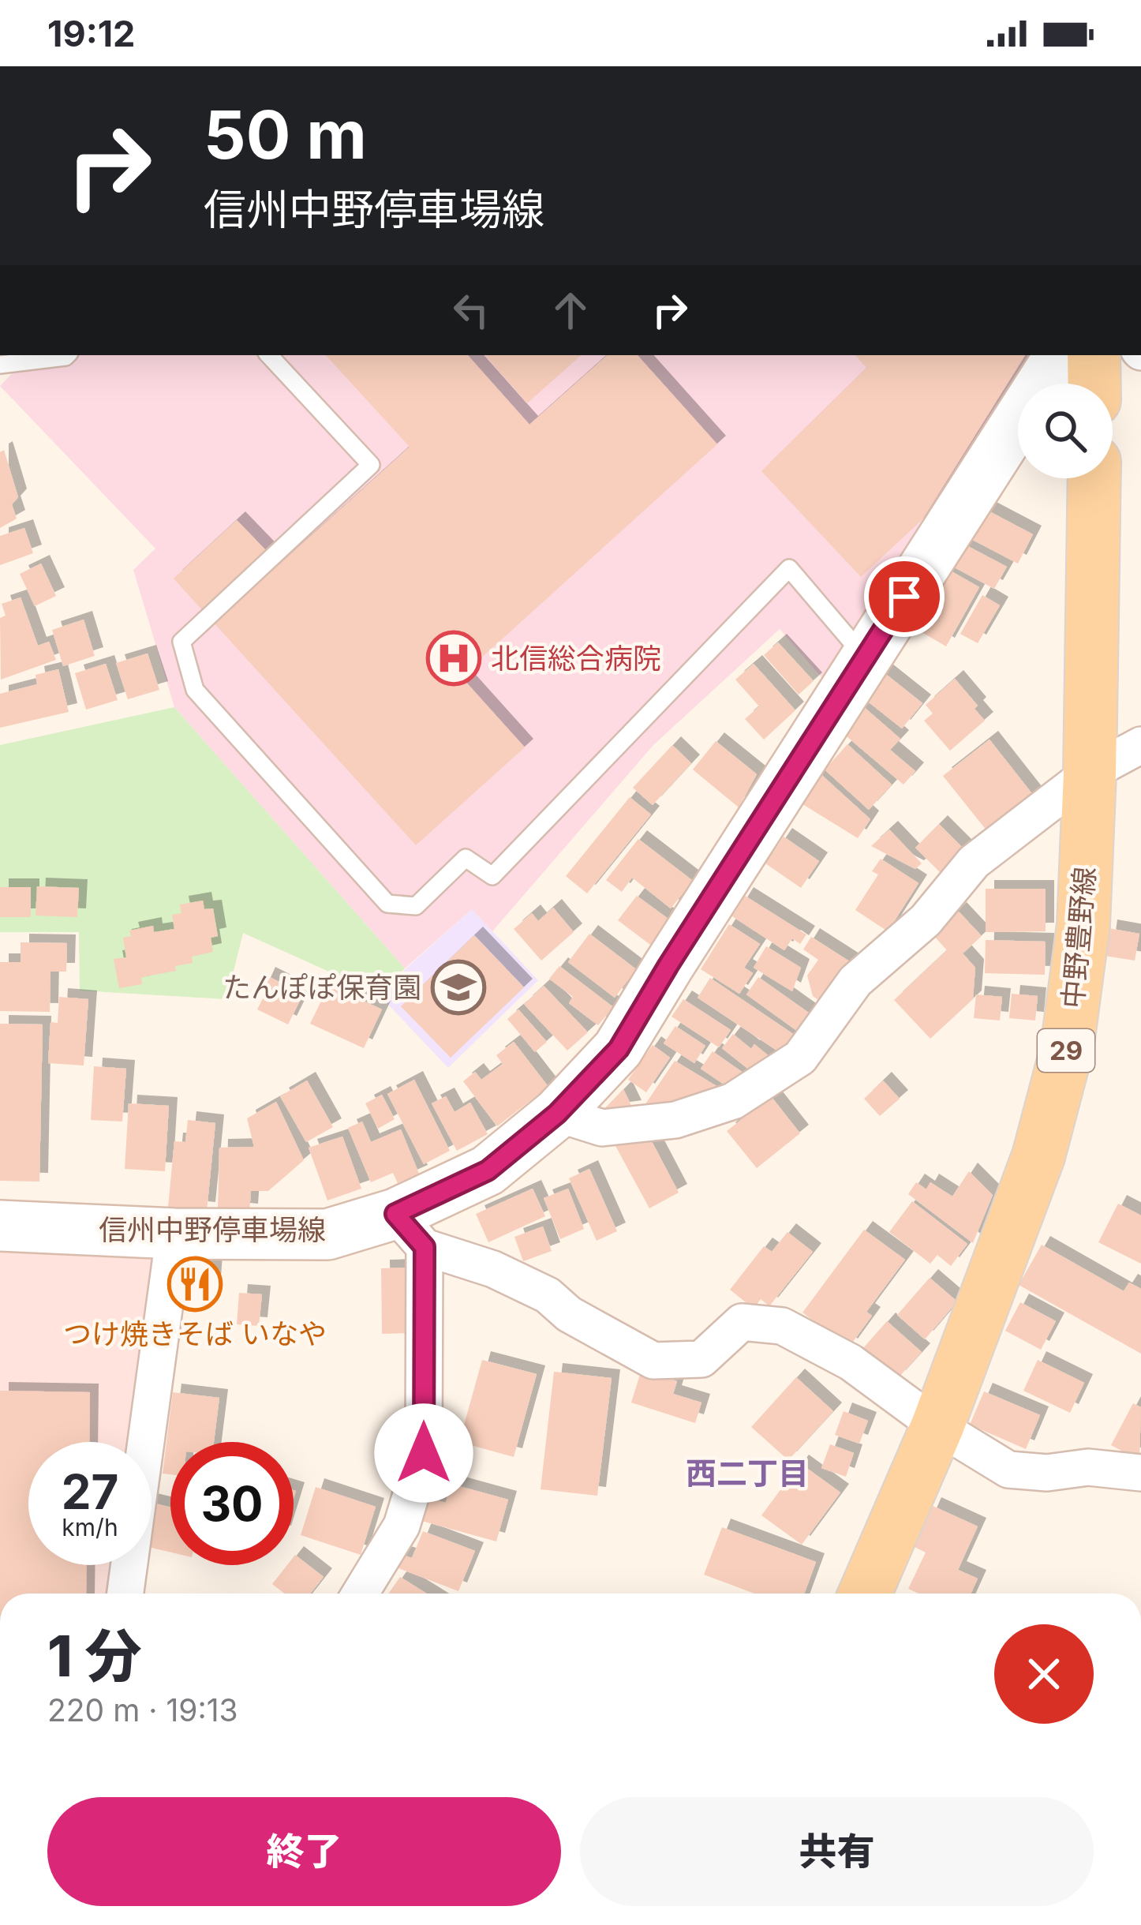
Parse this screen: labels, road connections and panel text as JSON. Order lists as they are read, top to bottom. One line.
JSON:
{"streets":{"main road":["中野豊野線","29","信州中野停車場線"]},"districts":["西二丁目"],"places":{"hospital":["北信総合病院"],"school or university":["たんぽぽ保育園"],"restaurant":["つけ焼きそば いなや"]},"page":{"status":"19:12","turn":["50 m","信州中野停車場線"],"speed":"27 km/h","limit":"30","heading":["1 分","220 m · 19:13"],"buttons":["終了","共有"]}}
